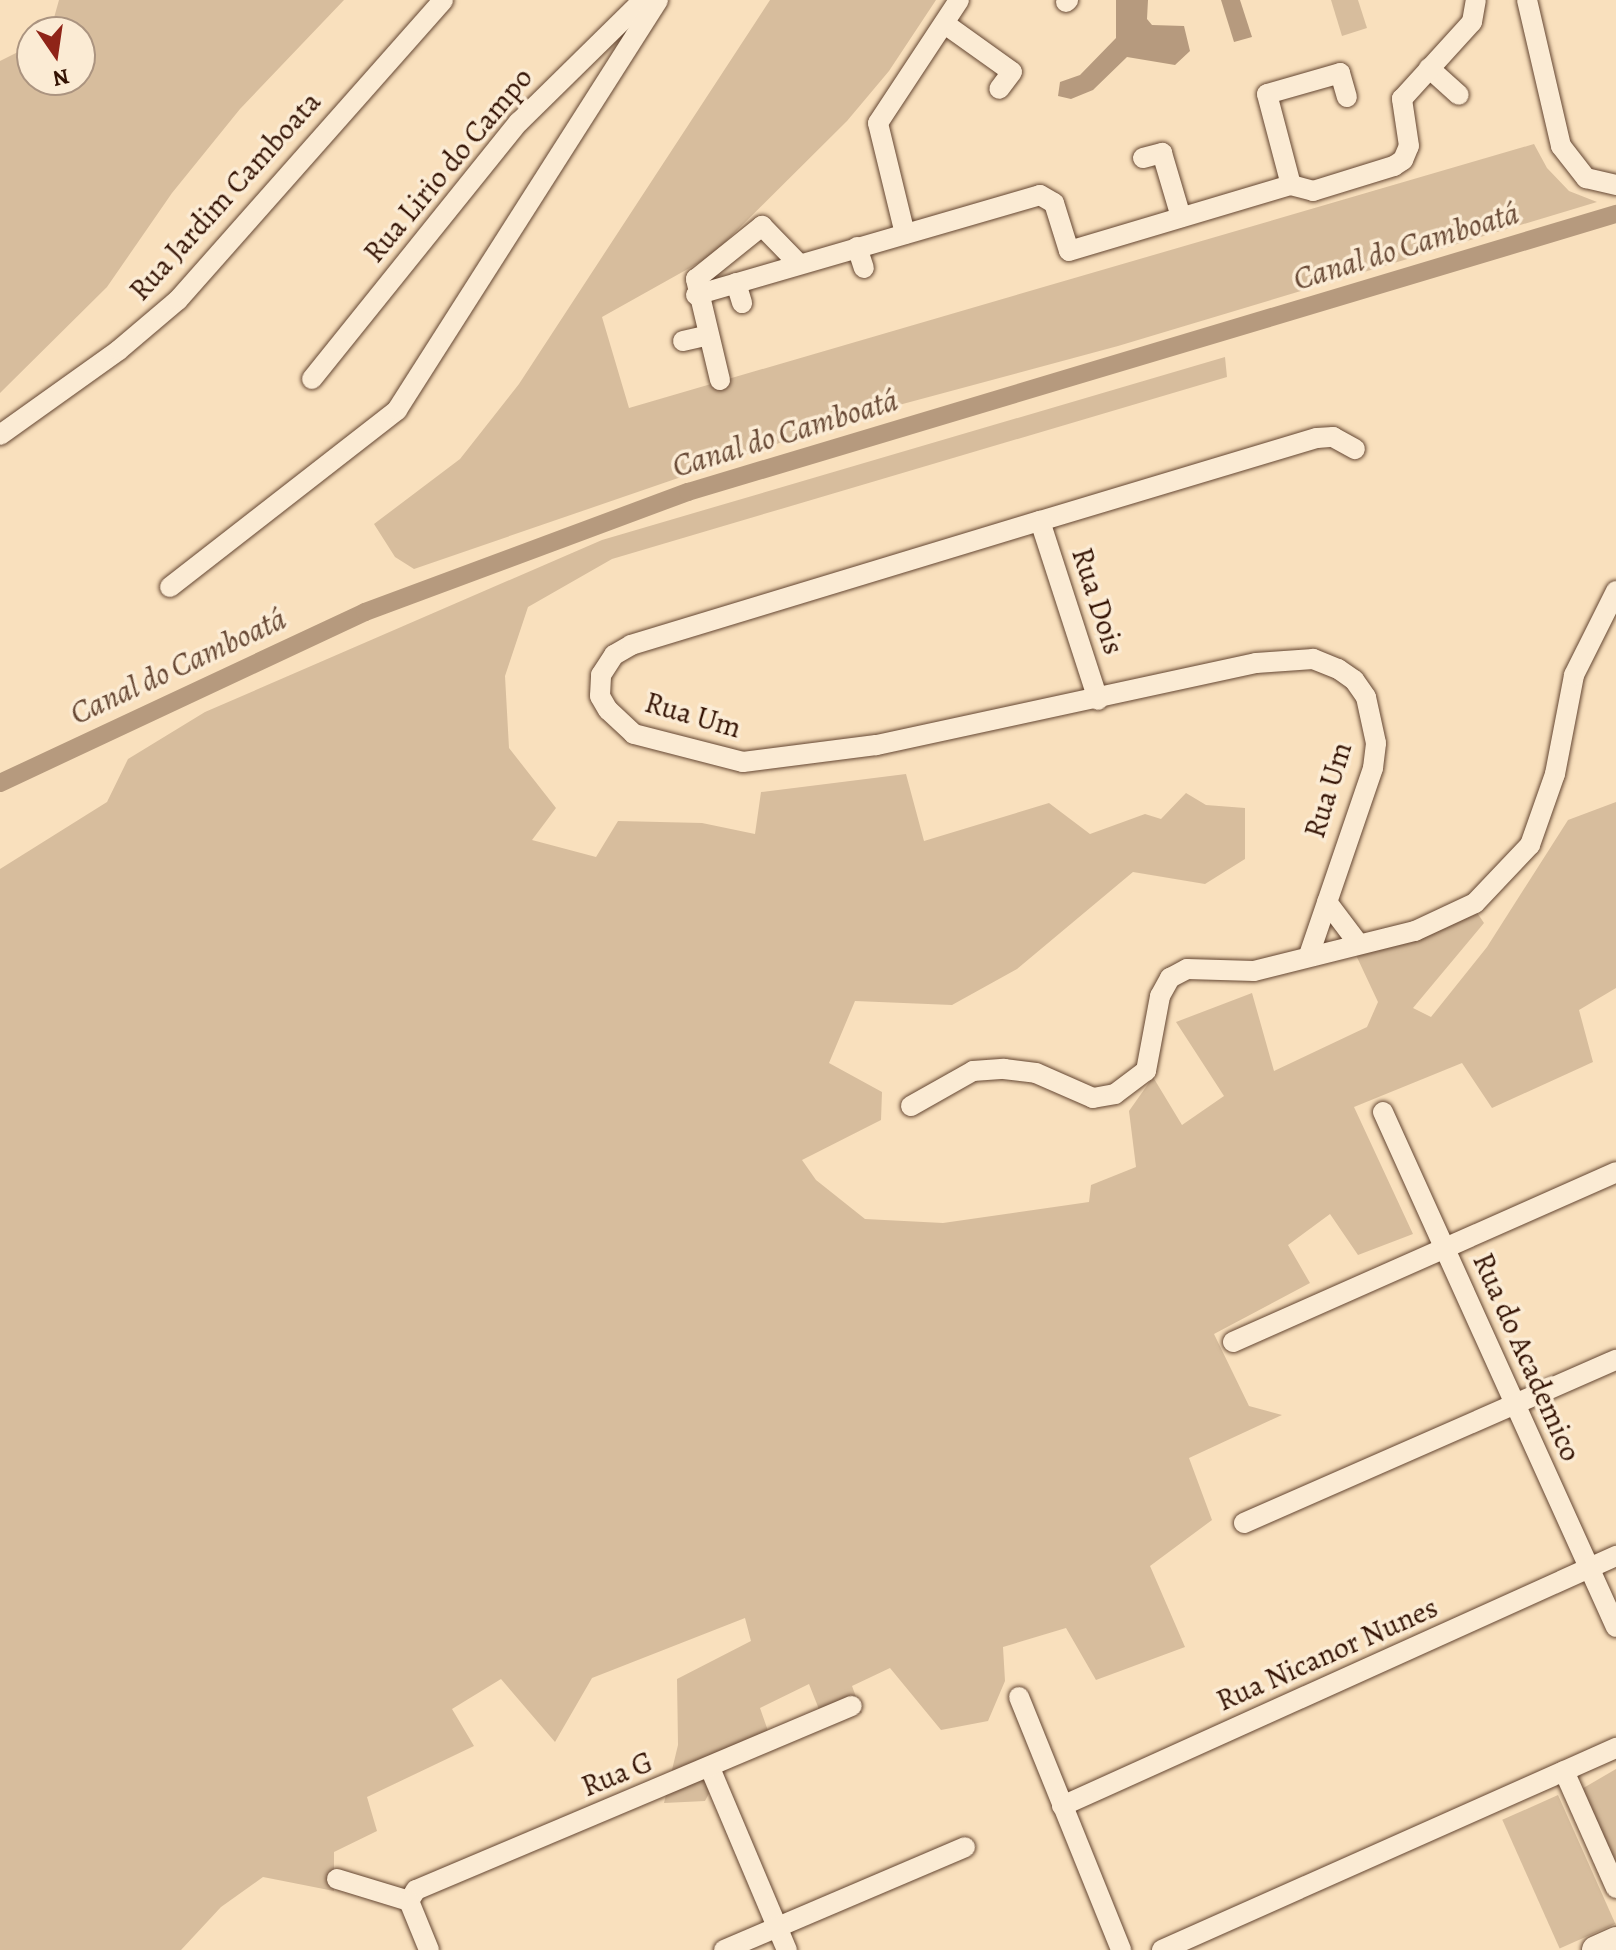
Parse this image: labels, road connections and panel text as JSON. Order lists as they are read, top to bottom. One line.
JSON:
{"streets":{"street":["Rua Lirio do Campo","Rua Jardim Camboata","Rua Dois","Rua Um","Rua do Academico","Rua Nicanor Nunes","Rua G"]},"crossings":[["Rua Dois","Rua Um"],["Rua do Academico","Rua Nicanor Nunes"]],"water":["Canal do Camboatá"],"north":"bottom"}
